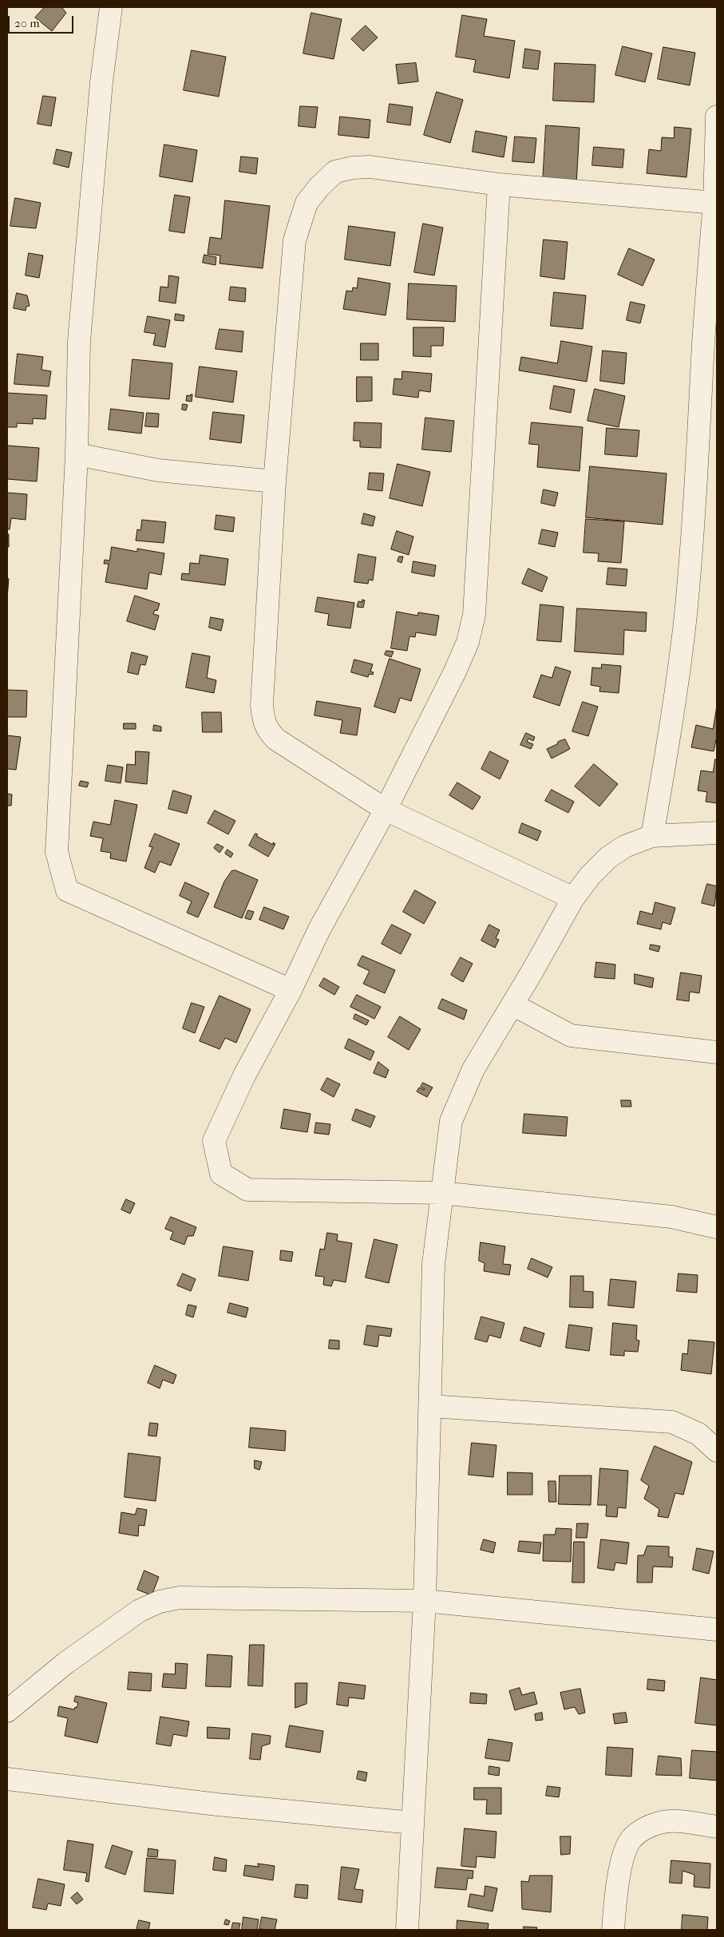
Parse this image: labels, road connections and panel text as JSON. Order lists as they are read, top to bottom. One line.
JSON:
{"scale_bar":"20 m"}
